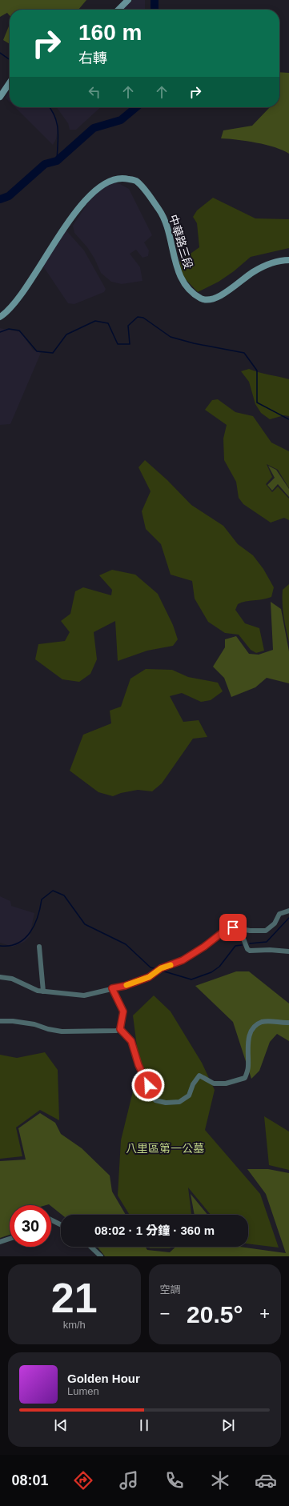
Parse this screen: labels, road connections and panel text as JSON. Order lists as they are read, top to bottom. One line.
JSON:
{"streets":{"main road":["中華路三段"]},"parks":["八里區第一公墓"],"page":{"turn":["160 m","右轉"],"limit":"30","trip":"08:02 · 1 分鐘 · 360 m","tile":[["21","km/h"],"空調"],"heat":["−","20.5°","+"],"song":["Golden Hour","Lumen"],"tabs":"08:01"}}
